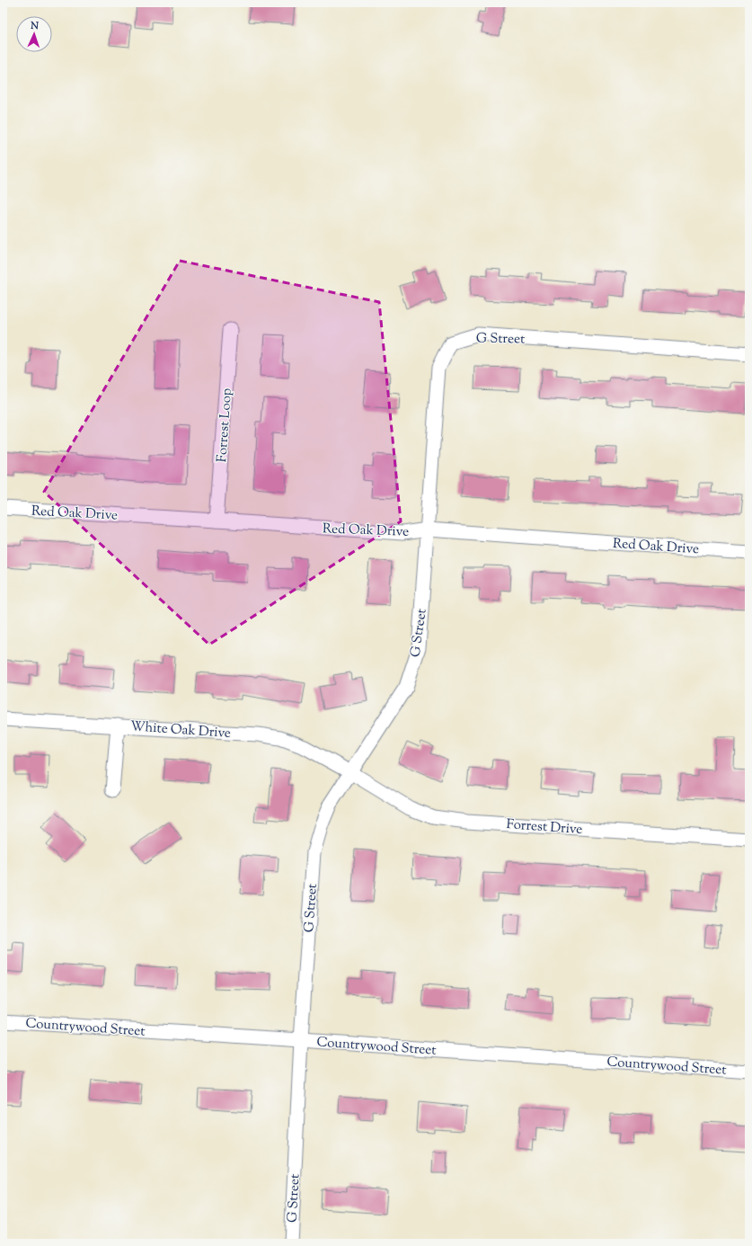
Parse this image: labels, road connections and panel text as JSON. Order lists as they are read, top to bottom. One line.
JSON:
{"streets":{"street":["G Street","Forrest Loop","Red Oak Drive","White Oak Drive","Forrest Drive","Countrywood Street"]},"crossings":[["G Street","Red Oak Drive"],["G Street","White Oak Drive"],["G Street","Forrest Drive"],["G Street","Countrywood Street"],["Forrest Loop","Red Oak Drive"],["White Oak Drive","Forrest Drive"]],"north":"top"}
